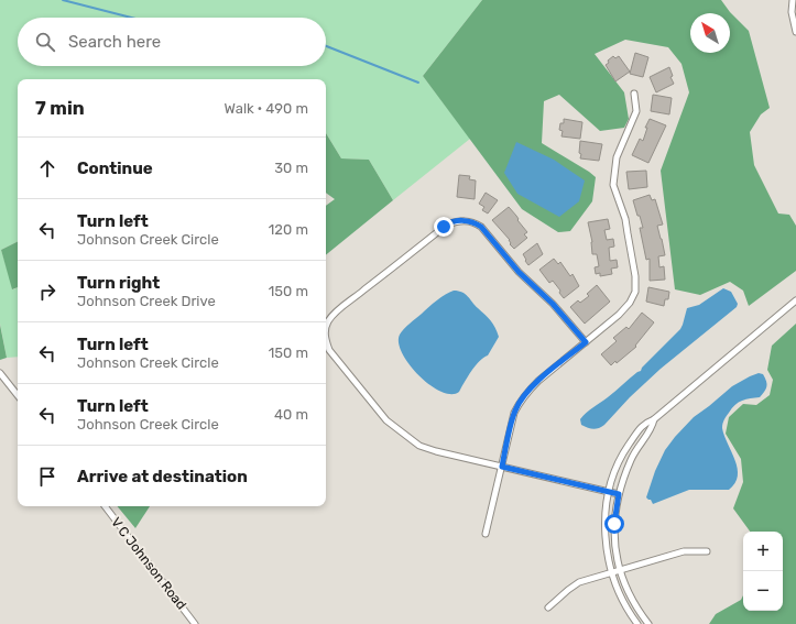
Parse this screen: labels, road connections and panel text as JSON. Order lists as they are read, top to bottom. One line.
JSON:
{"streets":{"street":["V C Johnson Road"]},"north":"top left","page":{"search":"Search here","heading":["7 min","Walk · 490 m"],"list":[["Continue","30 m"],["Turn left","Johnson Creek Circle","120 m"],["Turn right","Johnson Creek Drive","150 m"],["Turn left","Johnson Creek Circle","150 m"],["Turn left","Johnson Creek Circle","40 m"],"Arrive at destination"],"map_buttons":["+","−"]}}
